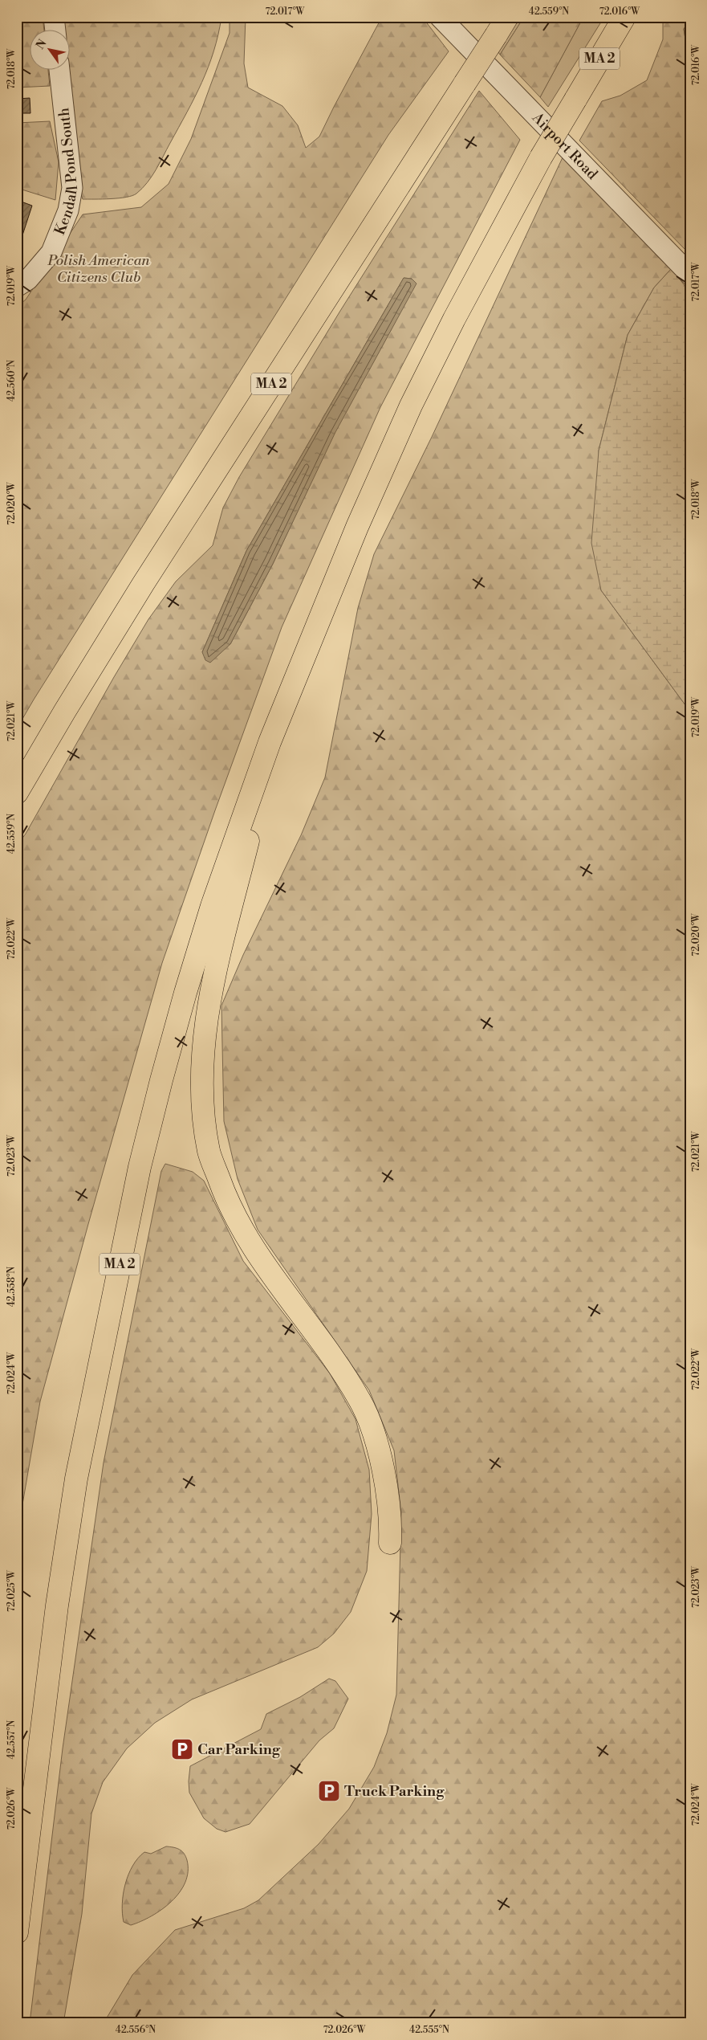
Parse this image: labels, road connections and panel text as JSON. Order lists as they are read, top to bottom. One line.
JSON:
{"streets":{"highway":["MA 2"],"street":["Airport Road","Kendall Pond South"]},"parks":["Polish American Citizens Club"],"places":{"parking":["Car Parking","Truck Parking"]},"north":"top left","coordinates":["72.017°W","42.559°N","72.016°W","72.018°W","72.019°W","42.560°N","72.020°W","72.021°W","72.022°W","72.023°W","42.558°N","72.024°W","72.025°W","42.557°N","72.026°W","42.556°N","42.555°N"]}
